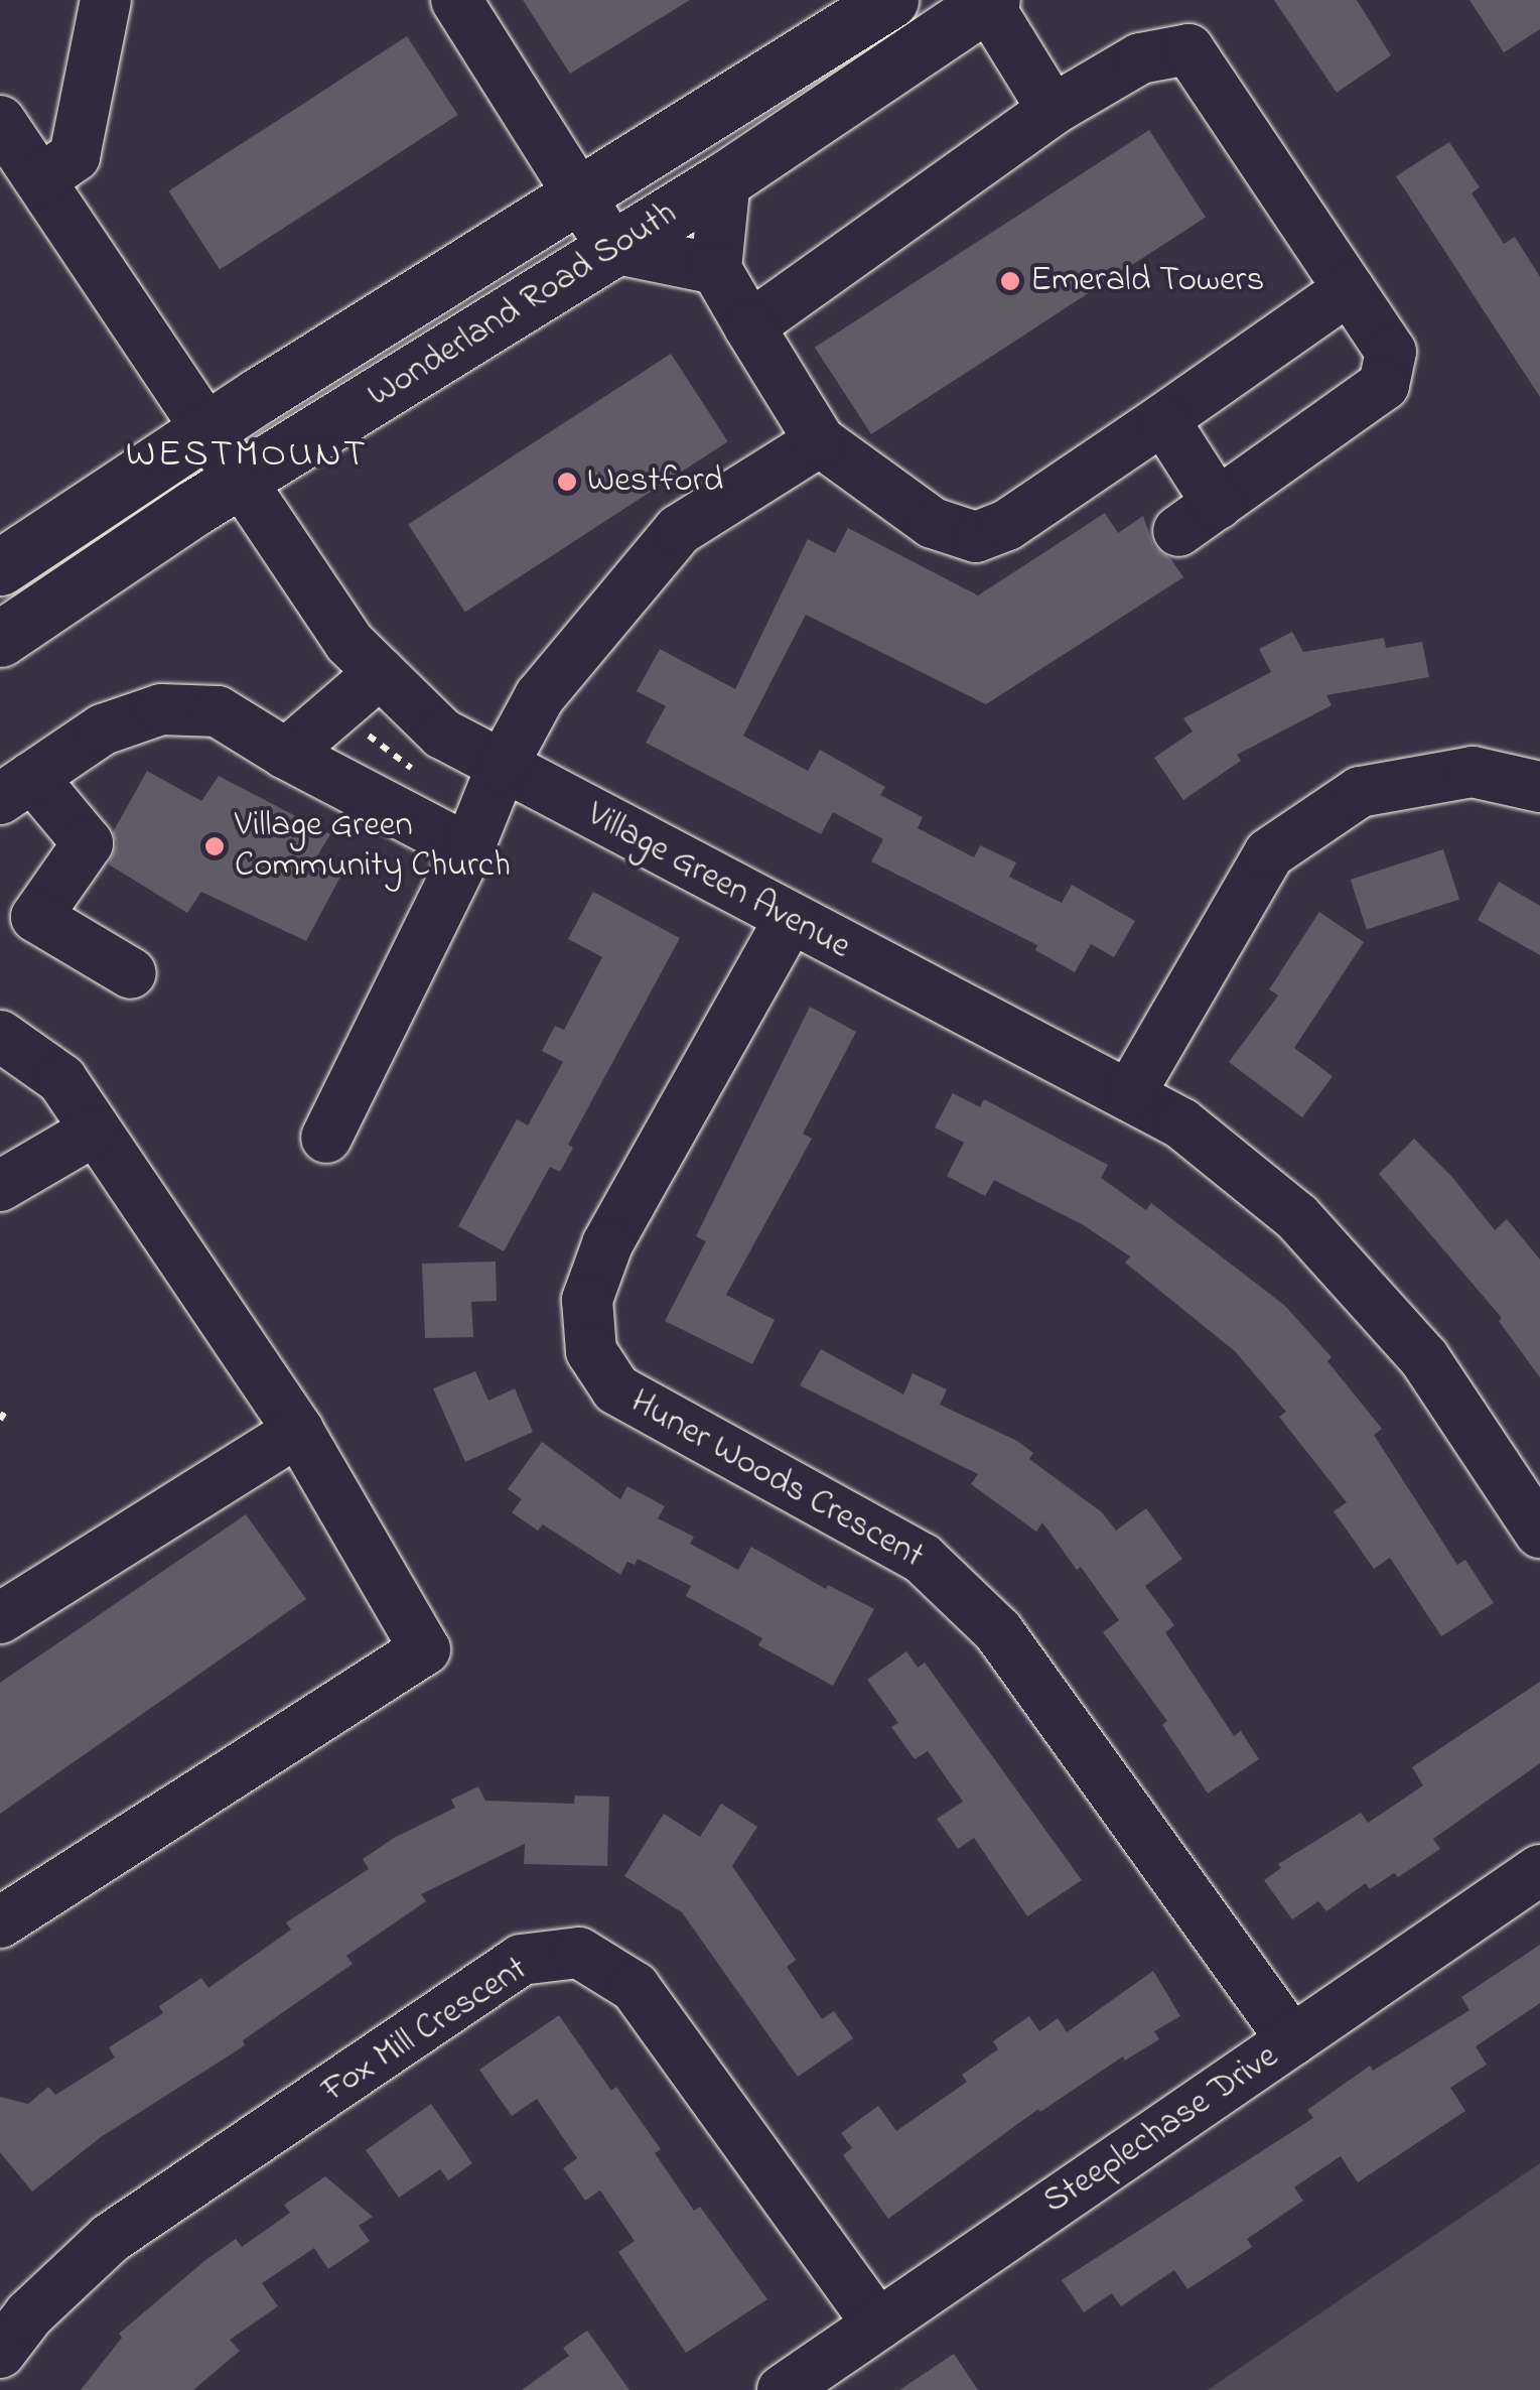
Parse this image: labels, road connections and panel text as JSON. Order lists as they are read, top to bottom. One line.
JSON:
{"streets":{"main road":["Wonderland Road South"],"street":["Village Green Avenue","Huner Woods Crescent","Fox Mill Crescent","Steeplechase Drive"]},"crossings":[["Wonderland Road South","Village Green Avenue"],["Village Green Avenue","Huner Woods Crescent"],["Huner Woods Crescent","Steeplechase Drive"],["Fox Mill Crescent","Steeplechase Drive"]],"districts":["WESTMOUNT"],"places":["Emerald Towers","Westford","Village Green Community Church"]}
